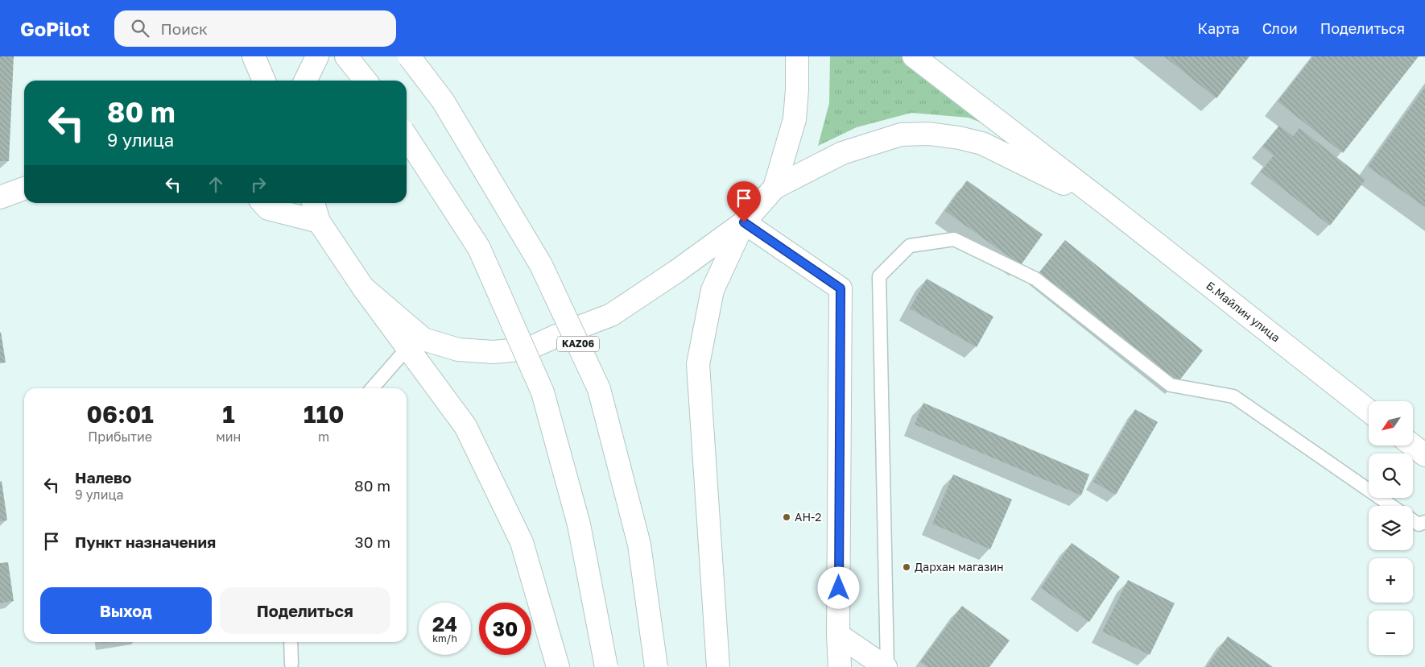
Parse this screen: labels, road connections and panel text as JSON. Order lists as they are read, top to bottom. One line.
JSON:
{"streets":{"main road":["Б.Майлин улица","KАZ06"]},"places":["АН-2","Дархан магазин"],"north":"bottom left","page":{"header":"GoPilot","search":"Поиск","nav":["Карта","Слои","Поделиться"],"turn":["80 m","9 улица"],"eta":["06:01","Прибытие","1","мин","110","m"],"map_buttons":["+","−"],"list":[{"name":"Налево","note":"9 улица","value":"80 m"},{"name":"Пункт назначения","value":"30 m"}],"buttons":["Выход","Поделиться"],"speed":"24 km/h","limit":"30"}}
